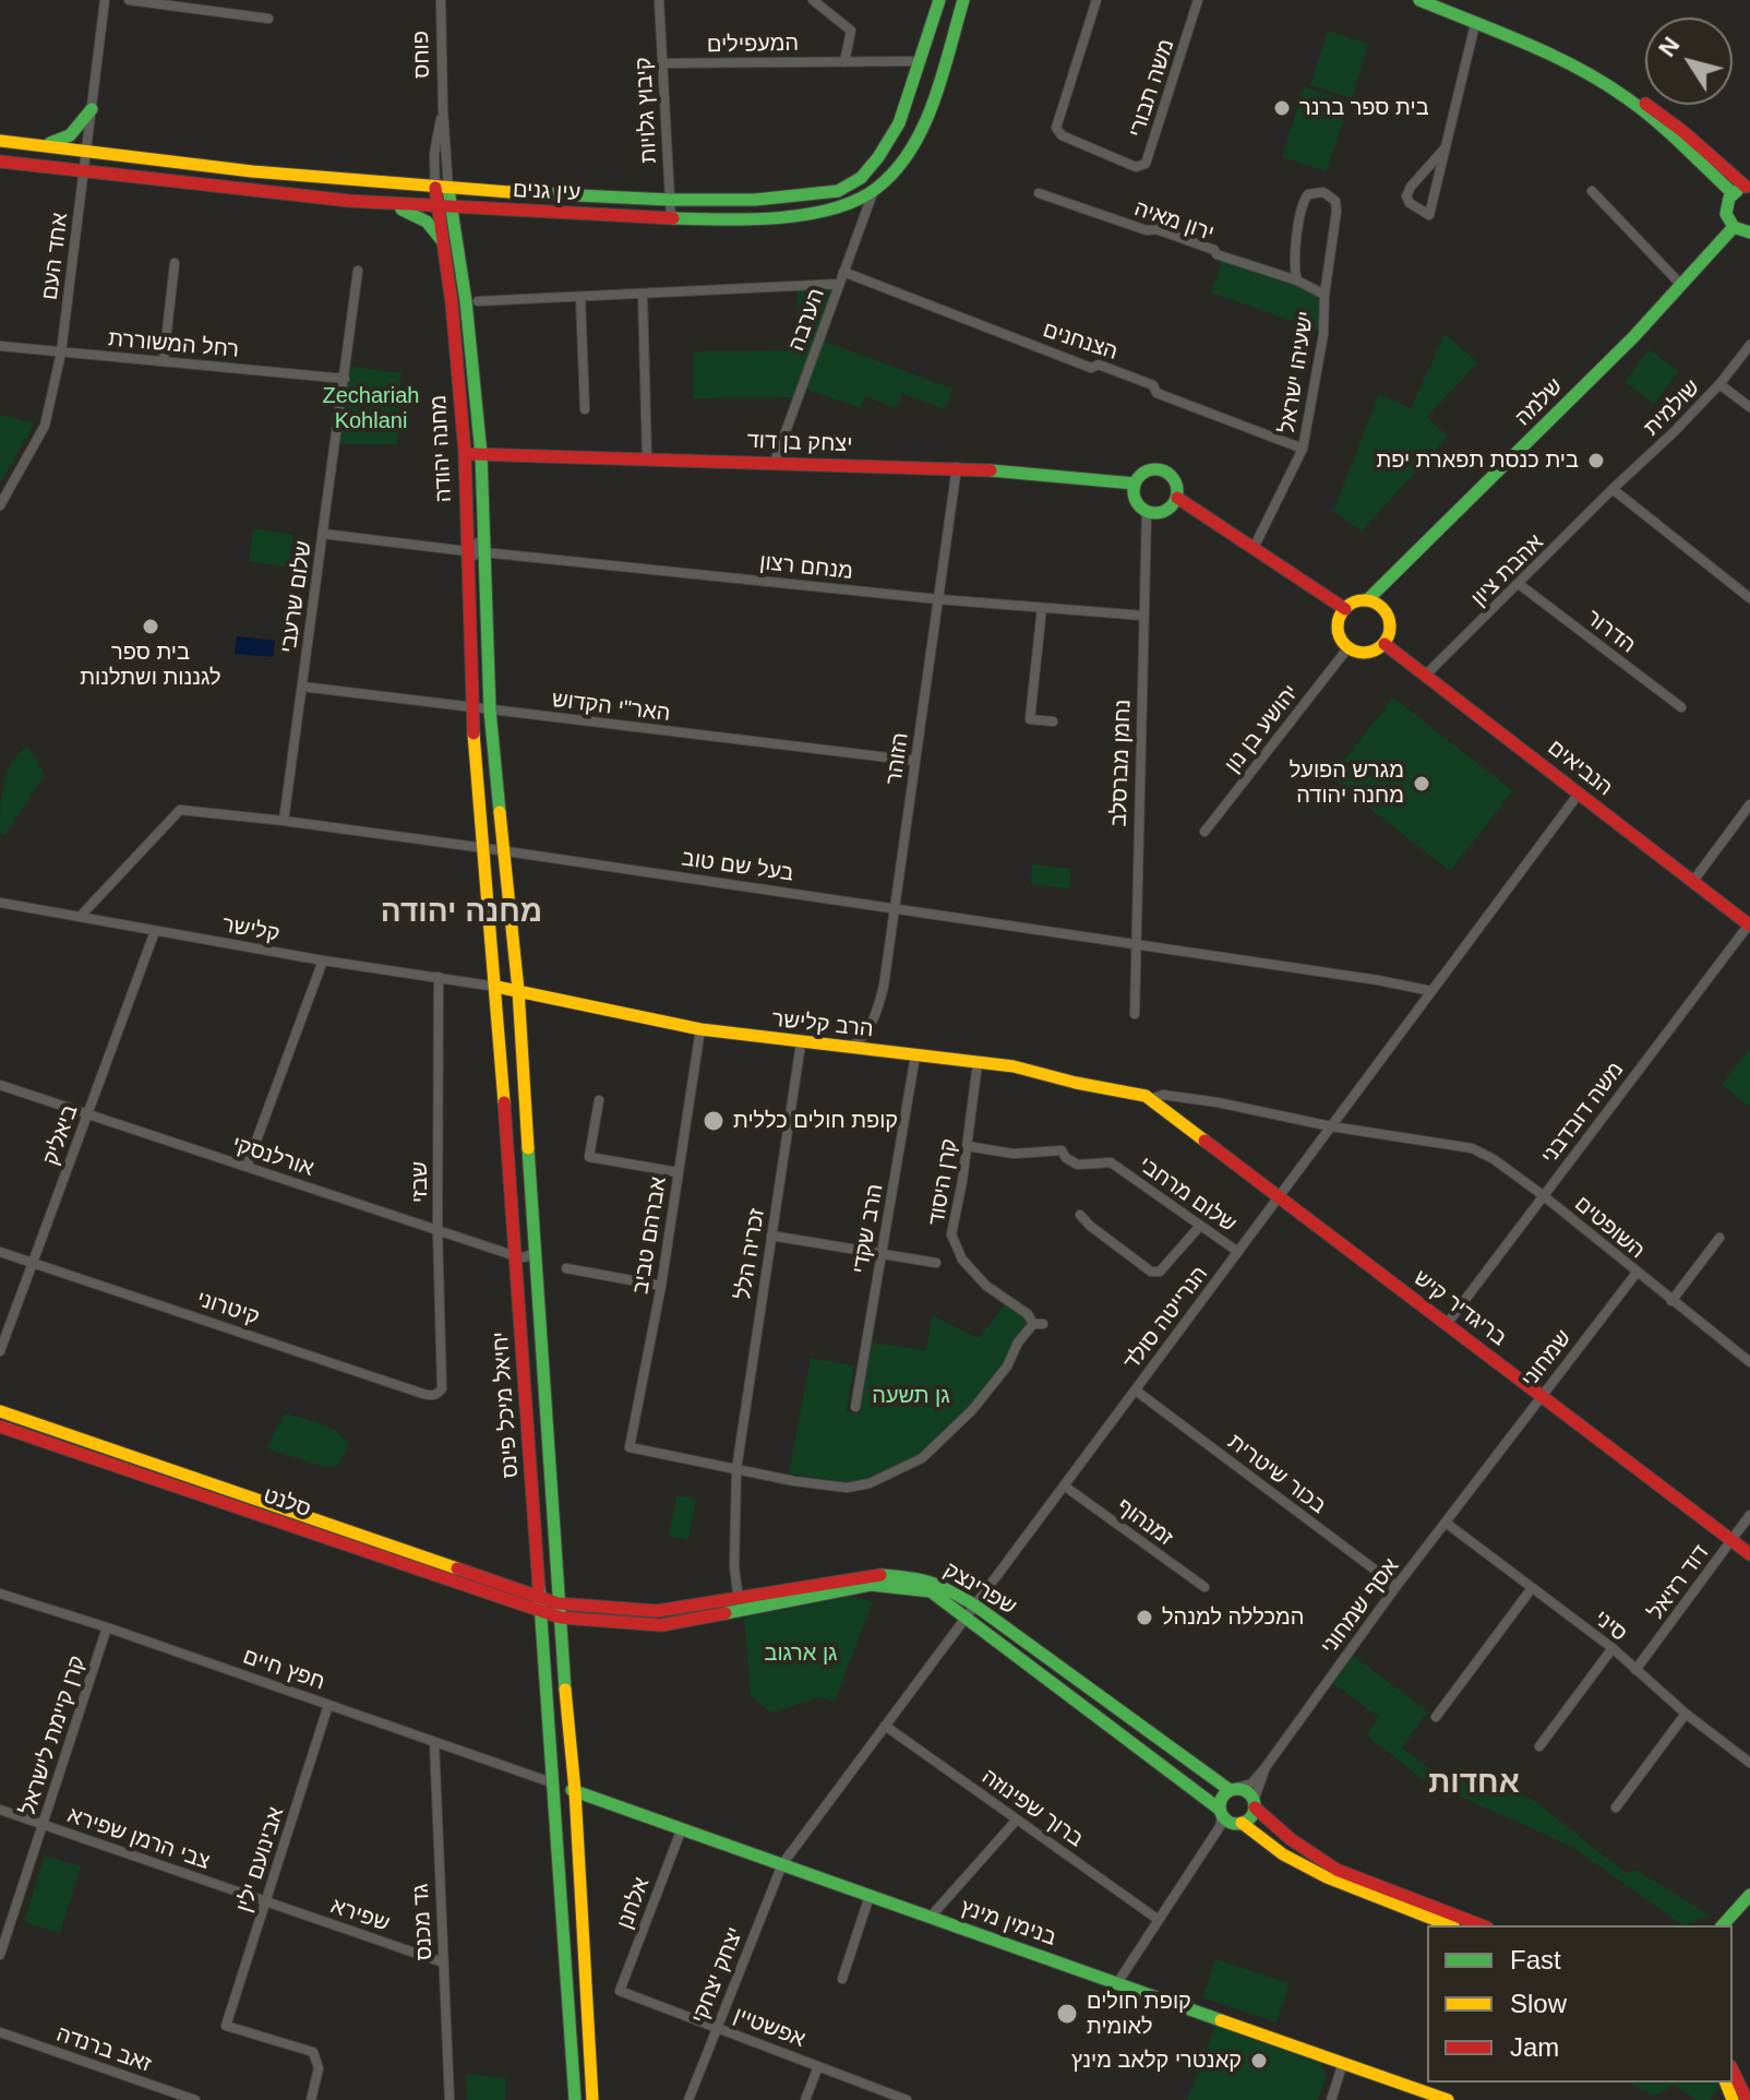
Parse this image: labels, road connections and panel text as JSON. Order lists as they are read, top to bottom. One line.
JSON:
{"streets":{"street":["המעפילים","פוחס","משה תבורי","קיבוץ גלויות","עין גנים","ירון מאיה","אחד העם","הערבה","הצנחנים","רחל המשוררת","ישעיהו ישראל","שלמה","שולמית","יצחק בן דוד","מחנה יהודה","מנחם רצון","אהבת ציון","שלום שרעבי","הדרור","האר\"י הקדוש","יהושע בן נון","הזוהר","נחמן מברסלב","הנביאים","בעל שם טוב","קלישר","הרב קלישר","משה דובדבני","ביאליק","אורלנסקי","שבזי","קרן היסוד","שלום מרחבי","השופטים","הרב שקדי","אברהם טביב","זכריה הלל","קיטרוני","בריגדיר קיש","הנרייטה סולד","שמחוני","יחיאל מיכל פינס","בכור שיטרית","סלנט","זמנהוף","דוד רזיאל","שפרינצק","אסף שמחוני","סיני","חפץ חיים","קרן קיימת לישראל","ברוך שפינוזה","צבי הרמן שפירא","אבינועם ילין","אלחנן","שפירא","גד מכנס","בנימין מינץ","יצחק יצחקי","אפשטיין","זאב ברנדה"]},"crossings":[["המעפילים","קיבוץ גלויות"],["המעפילים","עין גנים"],["פוחס","עין גנים"],["פוחס","מחנה יהודה"],["קיבוץ גלויות","עין גנים"],["עין גנים","אחד העם"],["עין גנים","הערבה"],["עין גנים","מחנה יהודה"],["ירון מאיה","ישעיהו ישראל"],["אחד העם","רחל המשוררת"],["הערבה","הצנחנים"],["הערבה","יצחק בן דוד"],["הצנחנים","ישעיהו ישראל"],["רחל המשוררת","שלום שרעבי"],["שלמה","יהושע בן נון"],["שלמה","הנביאים"],["שולמית","אהבת ציון"],["יצחק בן דוד","מחנה יהודה"],["יצחק בן דוד","הזוהר"],["יצחק בן דוד","נחמן מברסלב"],["מחנה יהודה","מנחם רצון"],["מחנה יהודה","האר\"י הקדוש"],["מחנה יהודה","יחיאל מיכל פינס"],["מנחם רצון","הזוהר"],["מנחם רצון","נחמן מברסלב"],["אהבת ציון","הדרור"],["אהבת ציון","הנביאים"],["שלום שרעבי","האר\"י הקדוש"],["שלום שרעבי","בעל שם טוב"],["האר\"י הקדוש","הזוהר"],["האר\"י הקדוש","יחיאל מיכל פינס"],["יהושע בן נון","הנביאים"],["הזוהר","בעל שם טוב"],["הזוהר","הרב קלישר"],["נחמן מברסלב","בעל שם טוב"],["הנביאים","משה דובדבני"],["הנביאים","הנרייטה סולד"],["בעל שם טוב","קלישר"],["בעל שם טוב","הנרייטה סולד"],["בעל שם טוב","יחיאל מיכל פינס"],["קלישר","הרב קלישר"],["קלישר","ביאליק"],["קלישר","שבזי"],["קלישר","יחיאל מיכל פינס"],["הרב קלישר","קרן היסוד"],["הרב קלישר","השופטים"],["הרב קלישר","הרב שקדי"],["הרב קלישר","אברהם טביב"],["הרב קלישר","זכריה הלל"],["הרב קלישר","בריגדיר קיש"],["הרב קלישר","יחיאל מיכל פינס"],["משה דובדבני","השופטים"],["משה דובדבני","בריגדיר קיש"],["ביאליק","אורלנסקי"],["ביאליק","קיטרוני"],["אורלנסקי","שבזי"],["אורלנסקי","יחיאל מיכל פינס"],["שבזי","קיטרוני"],["קרן היסוד","שלום מרחבי"],["קרן היסוד","אברהם טביב"],["קרן היסוד","זכריה הלל"],["שלום מרחבי","הנרייטה סולד"],["השופטים","בריגדיר קיש"],["השופטים","הנרייטה סולד"],["השופטים","שמחוני"],["אברהם טביב","זכריה הלל"],["זכריה הלל","שפרינצק"],["בריגדיר קיש","הנרייטה סולד"],["בריגדיר קיש","שמחוני"],["בריגדיר קיש","דוד רזיאל"],["הנרייטה סולד","בכור שיטרית"],["הנרייטה סולד","זמנהוף"],["הנרייטה סולד","שפרינצק"],["הנרייטה סולד","ברוך שפינוזה"],["הנרייטה סולד","בנימין מינץ"],["הנרייטה סולד","יצחק יצחקי"],["שמחוני","אסף שמחוני"],["יחיאל מיכל פינס","סלנט"],["יחיאל מיכל פינס","שפרינצק"],["יחיאל מיכל פינס","חפץ חיים"],["יחיאל מיכל פינס","בנימין מינץ"],["בכור שיטרית","אסף שמחוני"],["סלנט","שפרינצק"],["דוד רזיאל","סיני"],["שפרינצק","אסף שמחוני"],["אסף שמחוני","סיני"],["חפץ חיים","קרן קיימת לישראל"],["חפץ חיים","אבינועם ילין"],["חפץ חיים","גד מכנס"],["חפץ חיים","בנימין מינץ"],["קרן קיימת לישראל","צבי הרמן שפירא"],["צבי הרמן שפירא","אבינועם ילין"],["צבי הרמן שפירא","שפירא"],["אבינועם ילין","שפירא"],["אלחנן","בנימין מינץ"],["אלחנן","אפשטיין"],["שפירא","גד מכנס"],["בנימין מינץ","יצחק יצחקי"],["יצחק יצחקי","אפשטיין"]],"districts":["מחנה יהודה","אחדות"],"parks":["Zechariah Kohlani","גן תשעה","גן ארגוב"],"places":["בית ספר ברנר","בית כנסת תפארת יפת","בית ספר לגננות ושתלנות","מגרש הפועל מחנה יהודה","קופת חולים כללית","המכללה למנהל","קופת חולים לאומית","קאנטרי קלאב מינץ"],"legend":["Fast","Slow","Jam"],"north":"top left"}
